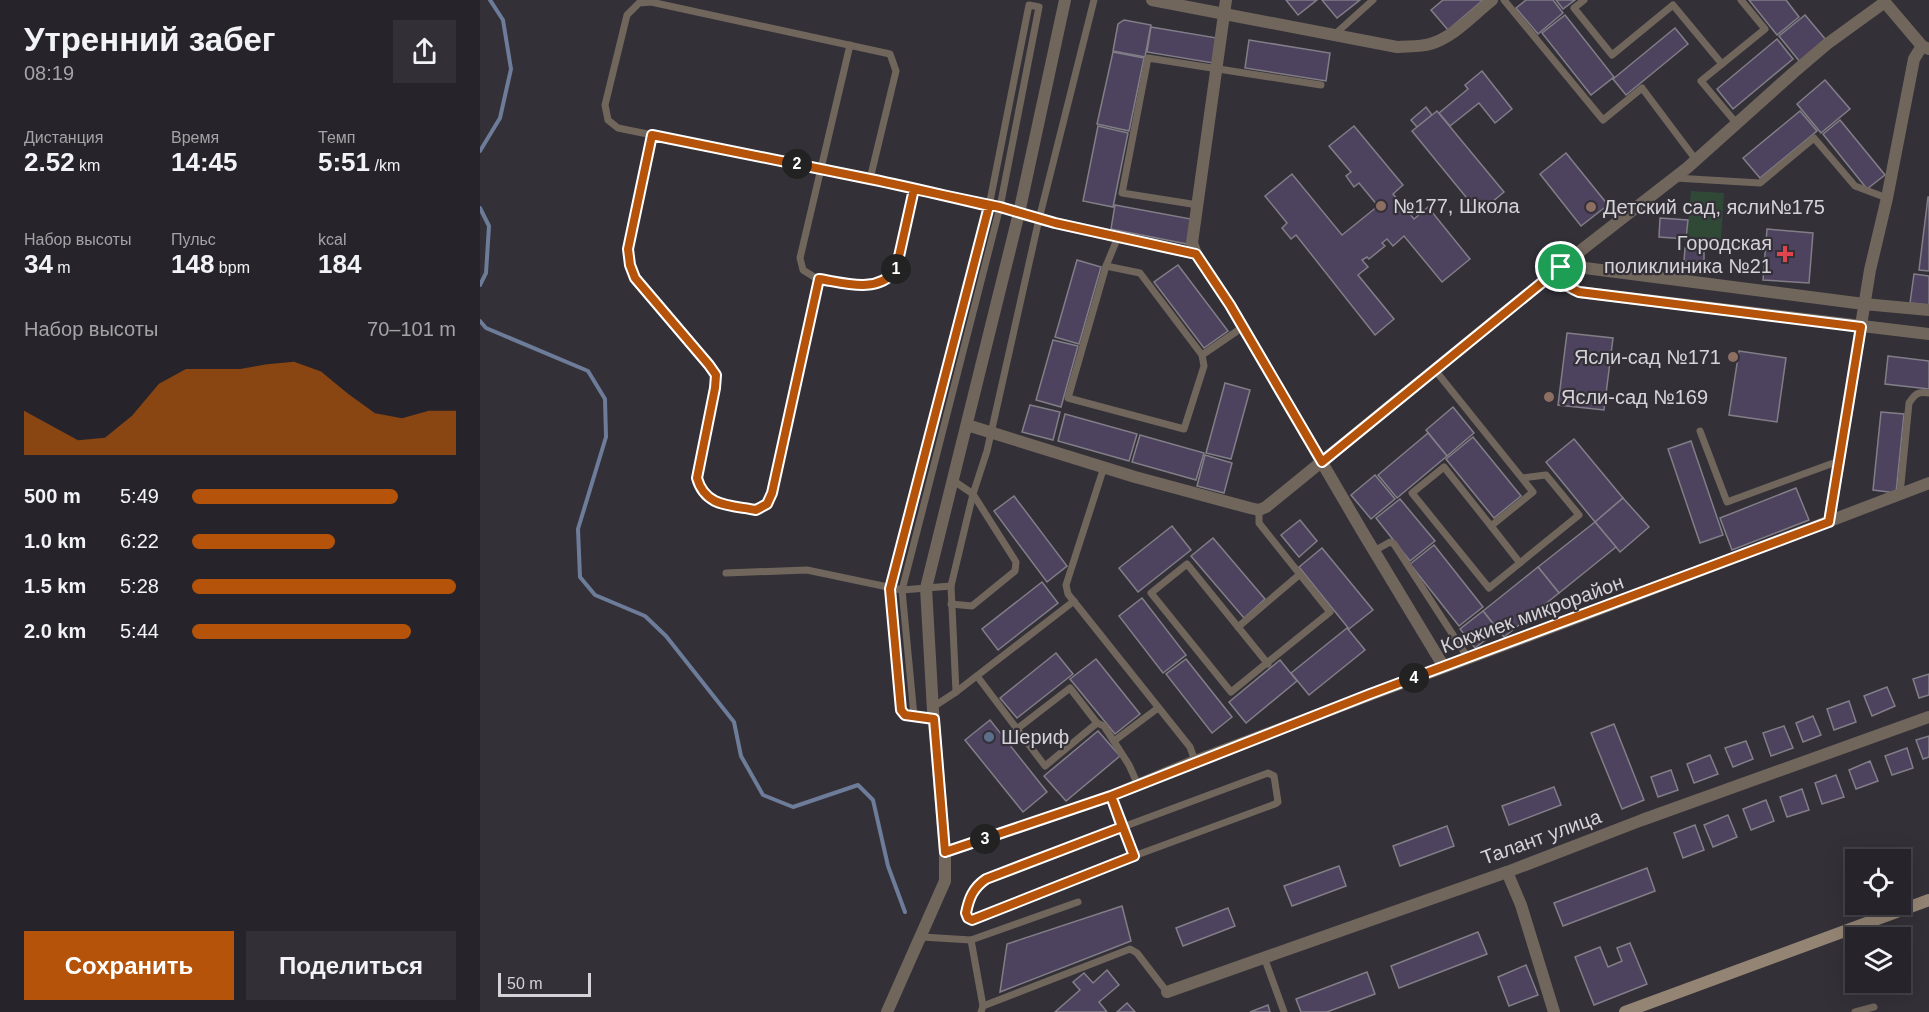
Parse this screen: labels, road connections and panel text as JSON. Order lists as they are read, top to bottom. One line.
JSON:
{"streets":{"street":["Кокжиек микрорайон","Талант улица"]},"places":{"other":["№177, Школа","Детский сад, ясли№175","Ясли-сад №171","Ясли-сад №169","Шериф"],"health":["Городская поликлиника №21"]},"scale_bar":"50 m","page":{"heading":["Утренний забег","08:19"],"stats":[["Дистанция","2.52 km"],["Время","14:45"],["Темп","5:51 /km"],["Набор высоты","34 m"],["Пульс","148 bpm"],["kcal","184"]],"pins":["2","1","4","3"],"chart":["Набор высоты","70–101 m"],"list":[{"name":"500 m","note":"5:49"},{"name":"1.0 km","note":"6:22"},{"name":"1.5 km","note":"5:28"},{"name":"2.0 km","note":"5:44"}],"buttons":["Сохранить","Поделиться"],"scale":"50 m"}}
